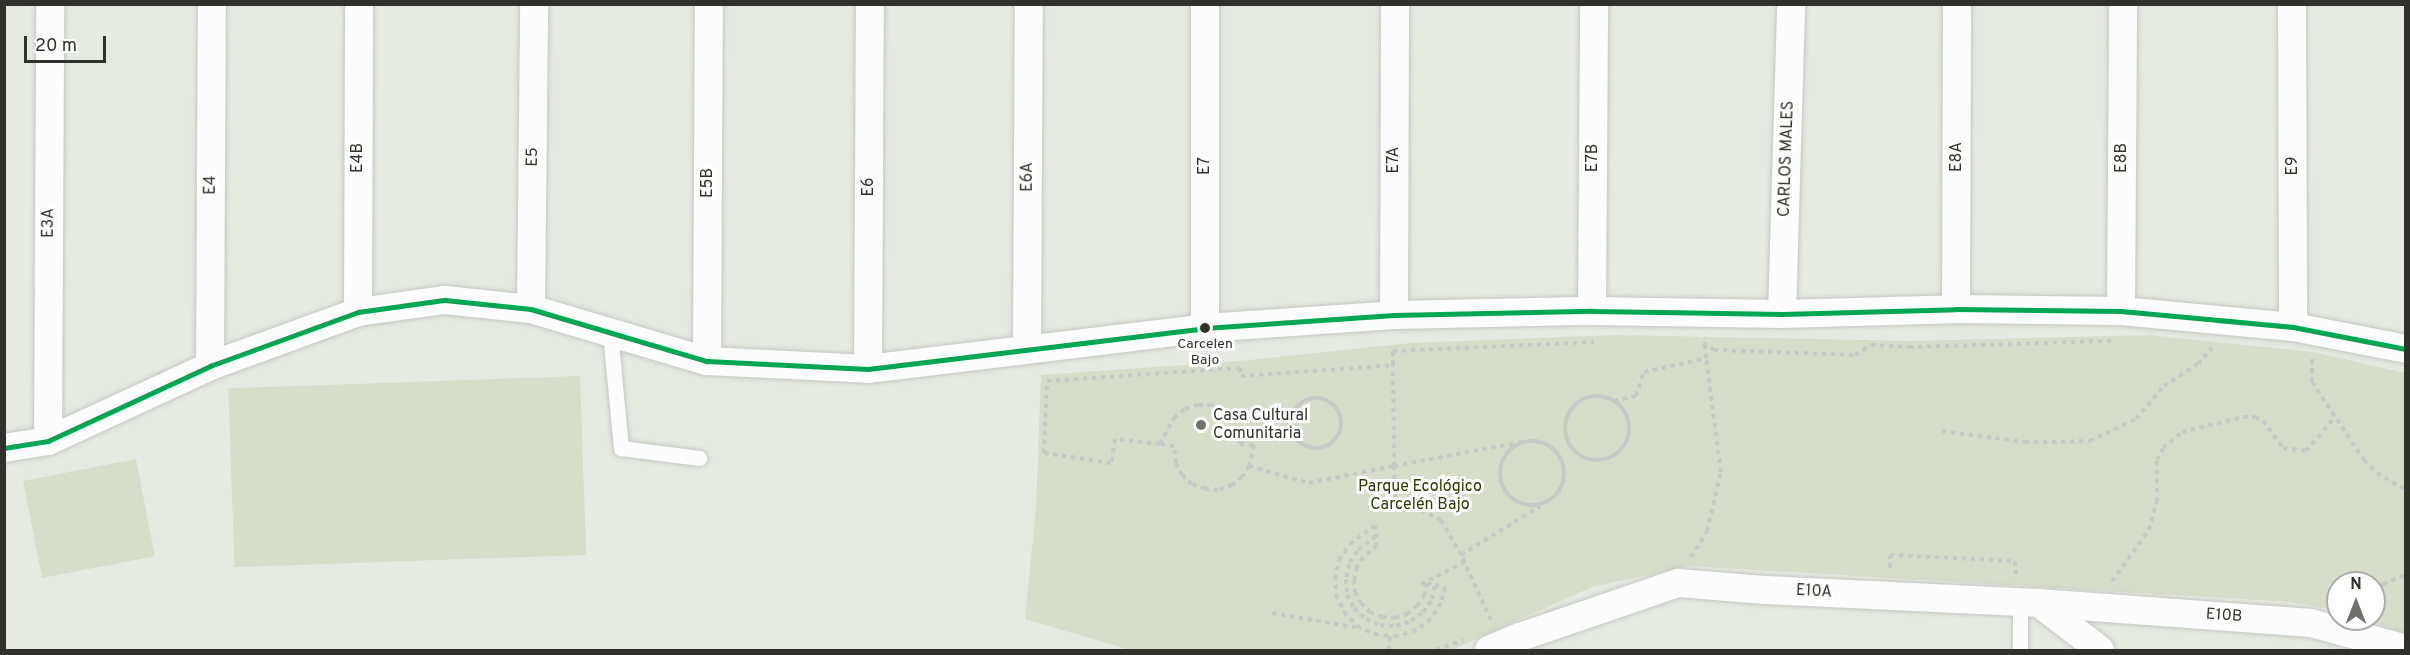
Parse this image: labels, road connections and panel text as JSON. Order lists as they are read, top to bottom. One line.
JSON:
{"streets":{"street":["E5","E8A","E4B","E7B","E8B","CARLOS MALES","E7A","E7","E9","E6A","E5B","E4","E6","E3A","E10A","E10B"]},"crossings":[["E10A","E10B"]],"parks":["Parque Ecológico Carcelén Bajo"],"places":["Carcelen Bajo","Casa Cultural Comunitaria"],"scale_bar":"20 m","north":"top"}
